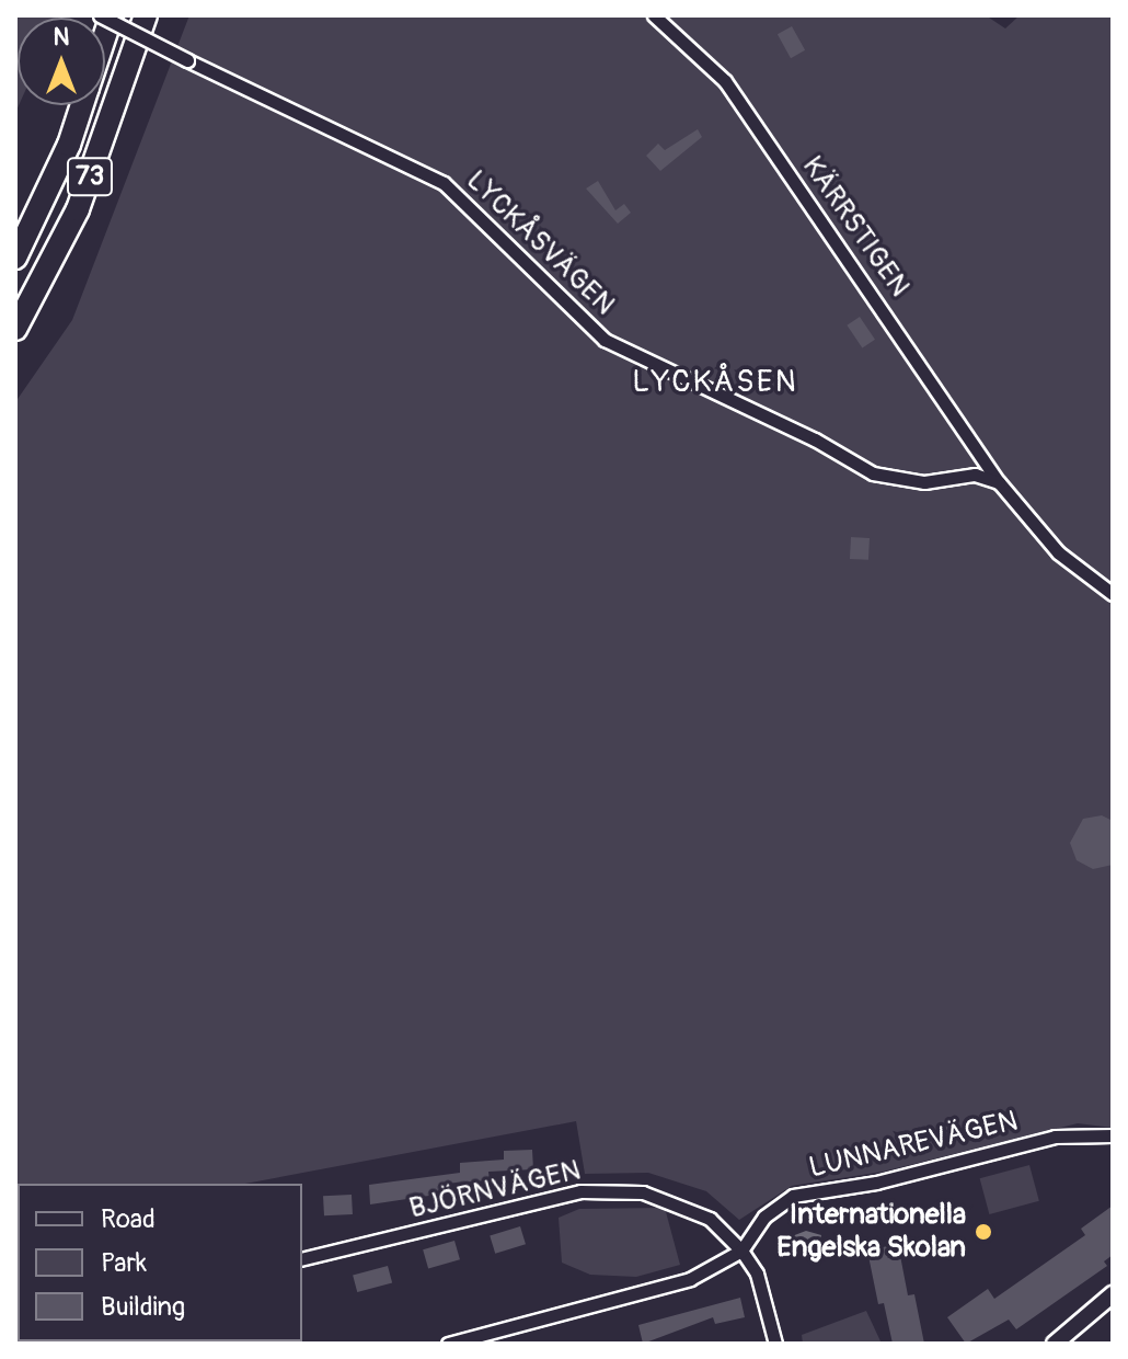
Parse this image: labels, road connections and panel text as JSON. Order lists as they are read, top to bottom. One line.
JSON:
{"streets":{"highway":["73"],"street":["KÄRRSTIGEN","LYCKÅSVÄGEN","LUNNAREVÄGEN","BJÖRNVÄGEN"]},"crossings":[["KÄRRSTIGEN","LYCKÅSVÄGEN"],["LUNNAREVÄGEN","BJÖRNVÄGEN"]],"districts":["LYCKÅSEN"],"places":["Internationella Engelska Skolan"],"legend":["Road","Park","Building"],"north":"top"}
